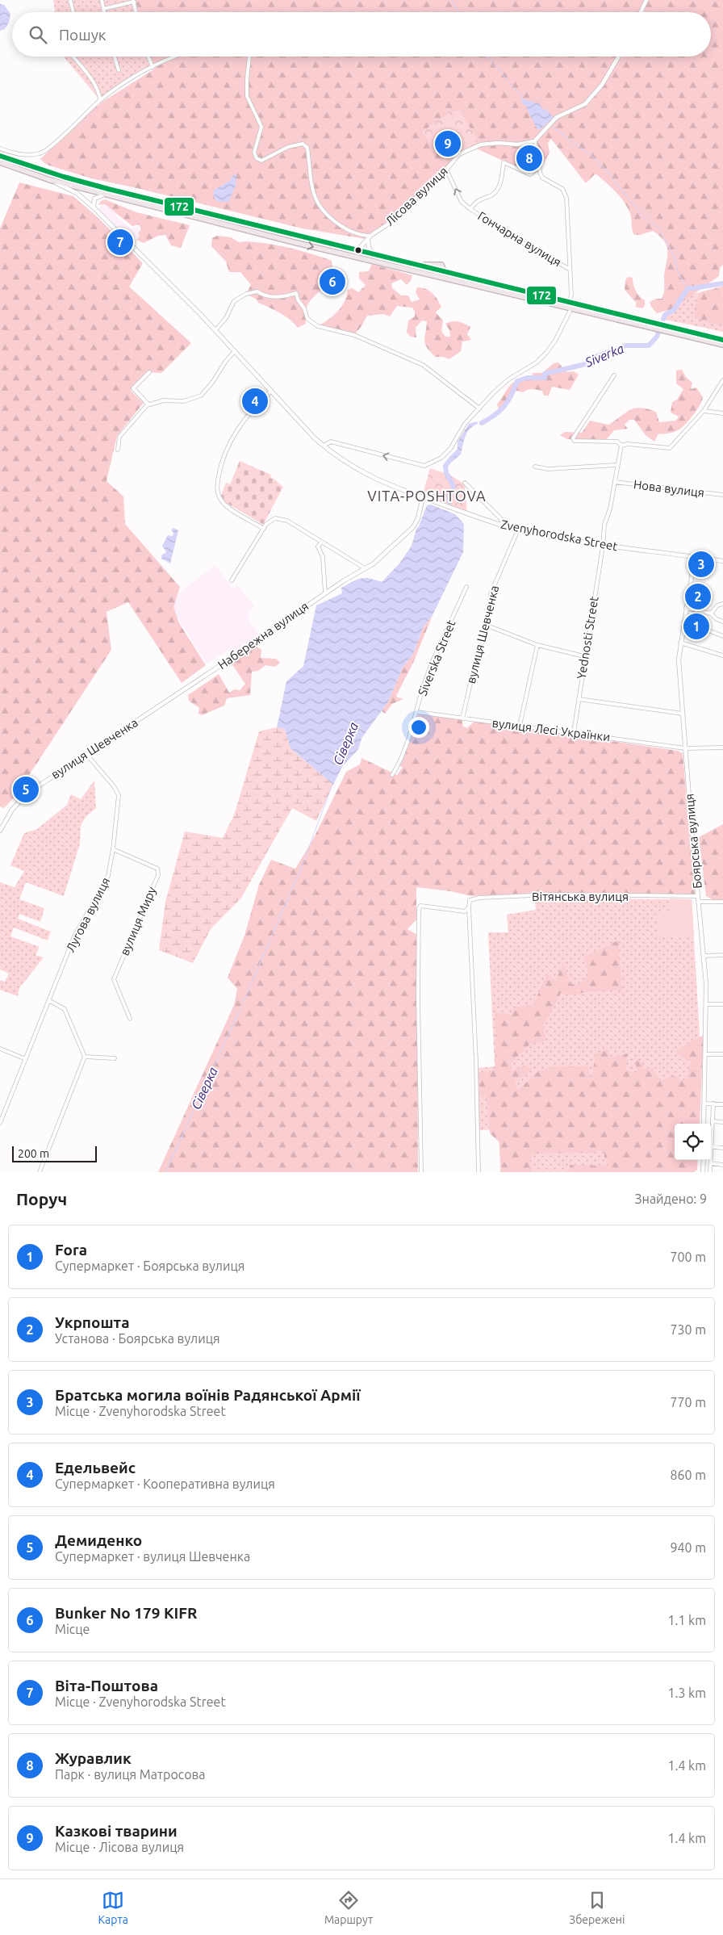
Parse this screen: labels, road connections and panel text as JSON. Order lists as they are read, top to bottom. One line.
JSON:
{"streets":{"street":["Лісова вулиця","Гончарна вулиця","Нова вулиця","Zvenyhorodska Street","вулиця Шевченка","Набережна вулиця","Yednosti Street","Siverska Street","вулиця Лесі Українки","Боярська вулиця","Вітянська вулиця","Лугова вулиця","вулиця Миру"]},"crossings":[["Лісова вулиця","Гончарна вулиця"],["Zvenyhorodska Street","вулиця Шевченка"],["Zvenyhorodska Street","Набережна вулиця"],["Zvenyhorodska Street","Yednosti Street"],["Zvenyhorodska Street","Боярська вулиця"],["вулиця Шевченка","Набережна вулиця"],["вулиця Шевченка","вулиця Лесі Українки"],["вулиця Шевченка","Лугова вулиця"],["Yednosti Street","вулиця Лесі Українки"],["Siverska Street","вулиця Лесі Українки"],["вулиця Лесі Українки","Боярська вулиця"],["Боярська вулиця","Вітянська вулиця"],["Лугова вулиця","вулиця Миру"]],"districts":["VITA-POSHTOVA"],"water":["Siverka","Сіверка"],"lines":["transit line 172"],"scale_bar":"200 m","page":{"search":"Пошук","pins":["9","8","7","6","4","3","2","1","5"],"scale":"200 m","heading":["Поруч","Знайдено: 9"],"list":[{"mark":"1","name":"Fora","note":"Супермаркет · Боярська вулиця","value":"700 m"},{"mark":"2","name":"Укрпошта","note":"Установа · Боярська вулиця","value":"730 m"},{"mark":"3","name":"Братська могила воїнів Радянської Армії","note":"Місце · Zvenyhorodska Street","value":"770 m"},{"mark":"4","name":"Едельвейс","note":"Супермаркет · Кооперативна вулиця","value":"860 m"},{"mark":"5","name":"Демиденко","note":"Супермаркет · вулиця Шевченка","value":"940 m"},{"mark":"6","name":"Bunker No 179 KIFR","note":"Місце","value":"1.1 km"},{"mark":"7","name":"Віта-Поштова","note":"Місце · Zvenyhorodska Street","value":"1.3 km"},{"mark":"8","name":"Журавлик","note":"Парк · вулиця Матросова","value":"1.4 km"},{"mark":"9","name":"Казкові тварини","note":"Місце · Лісова вулиця","value":"1.4 km"}],"nav":["Карта","Маршрут","Збережені"]}}
